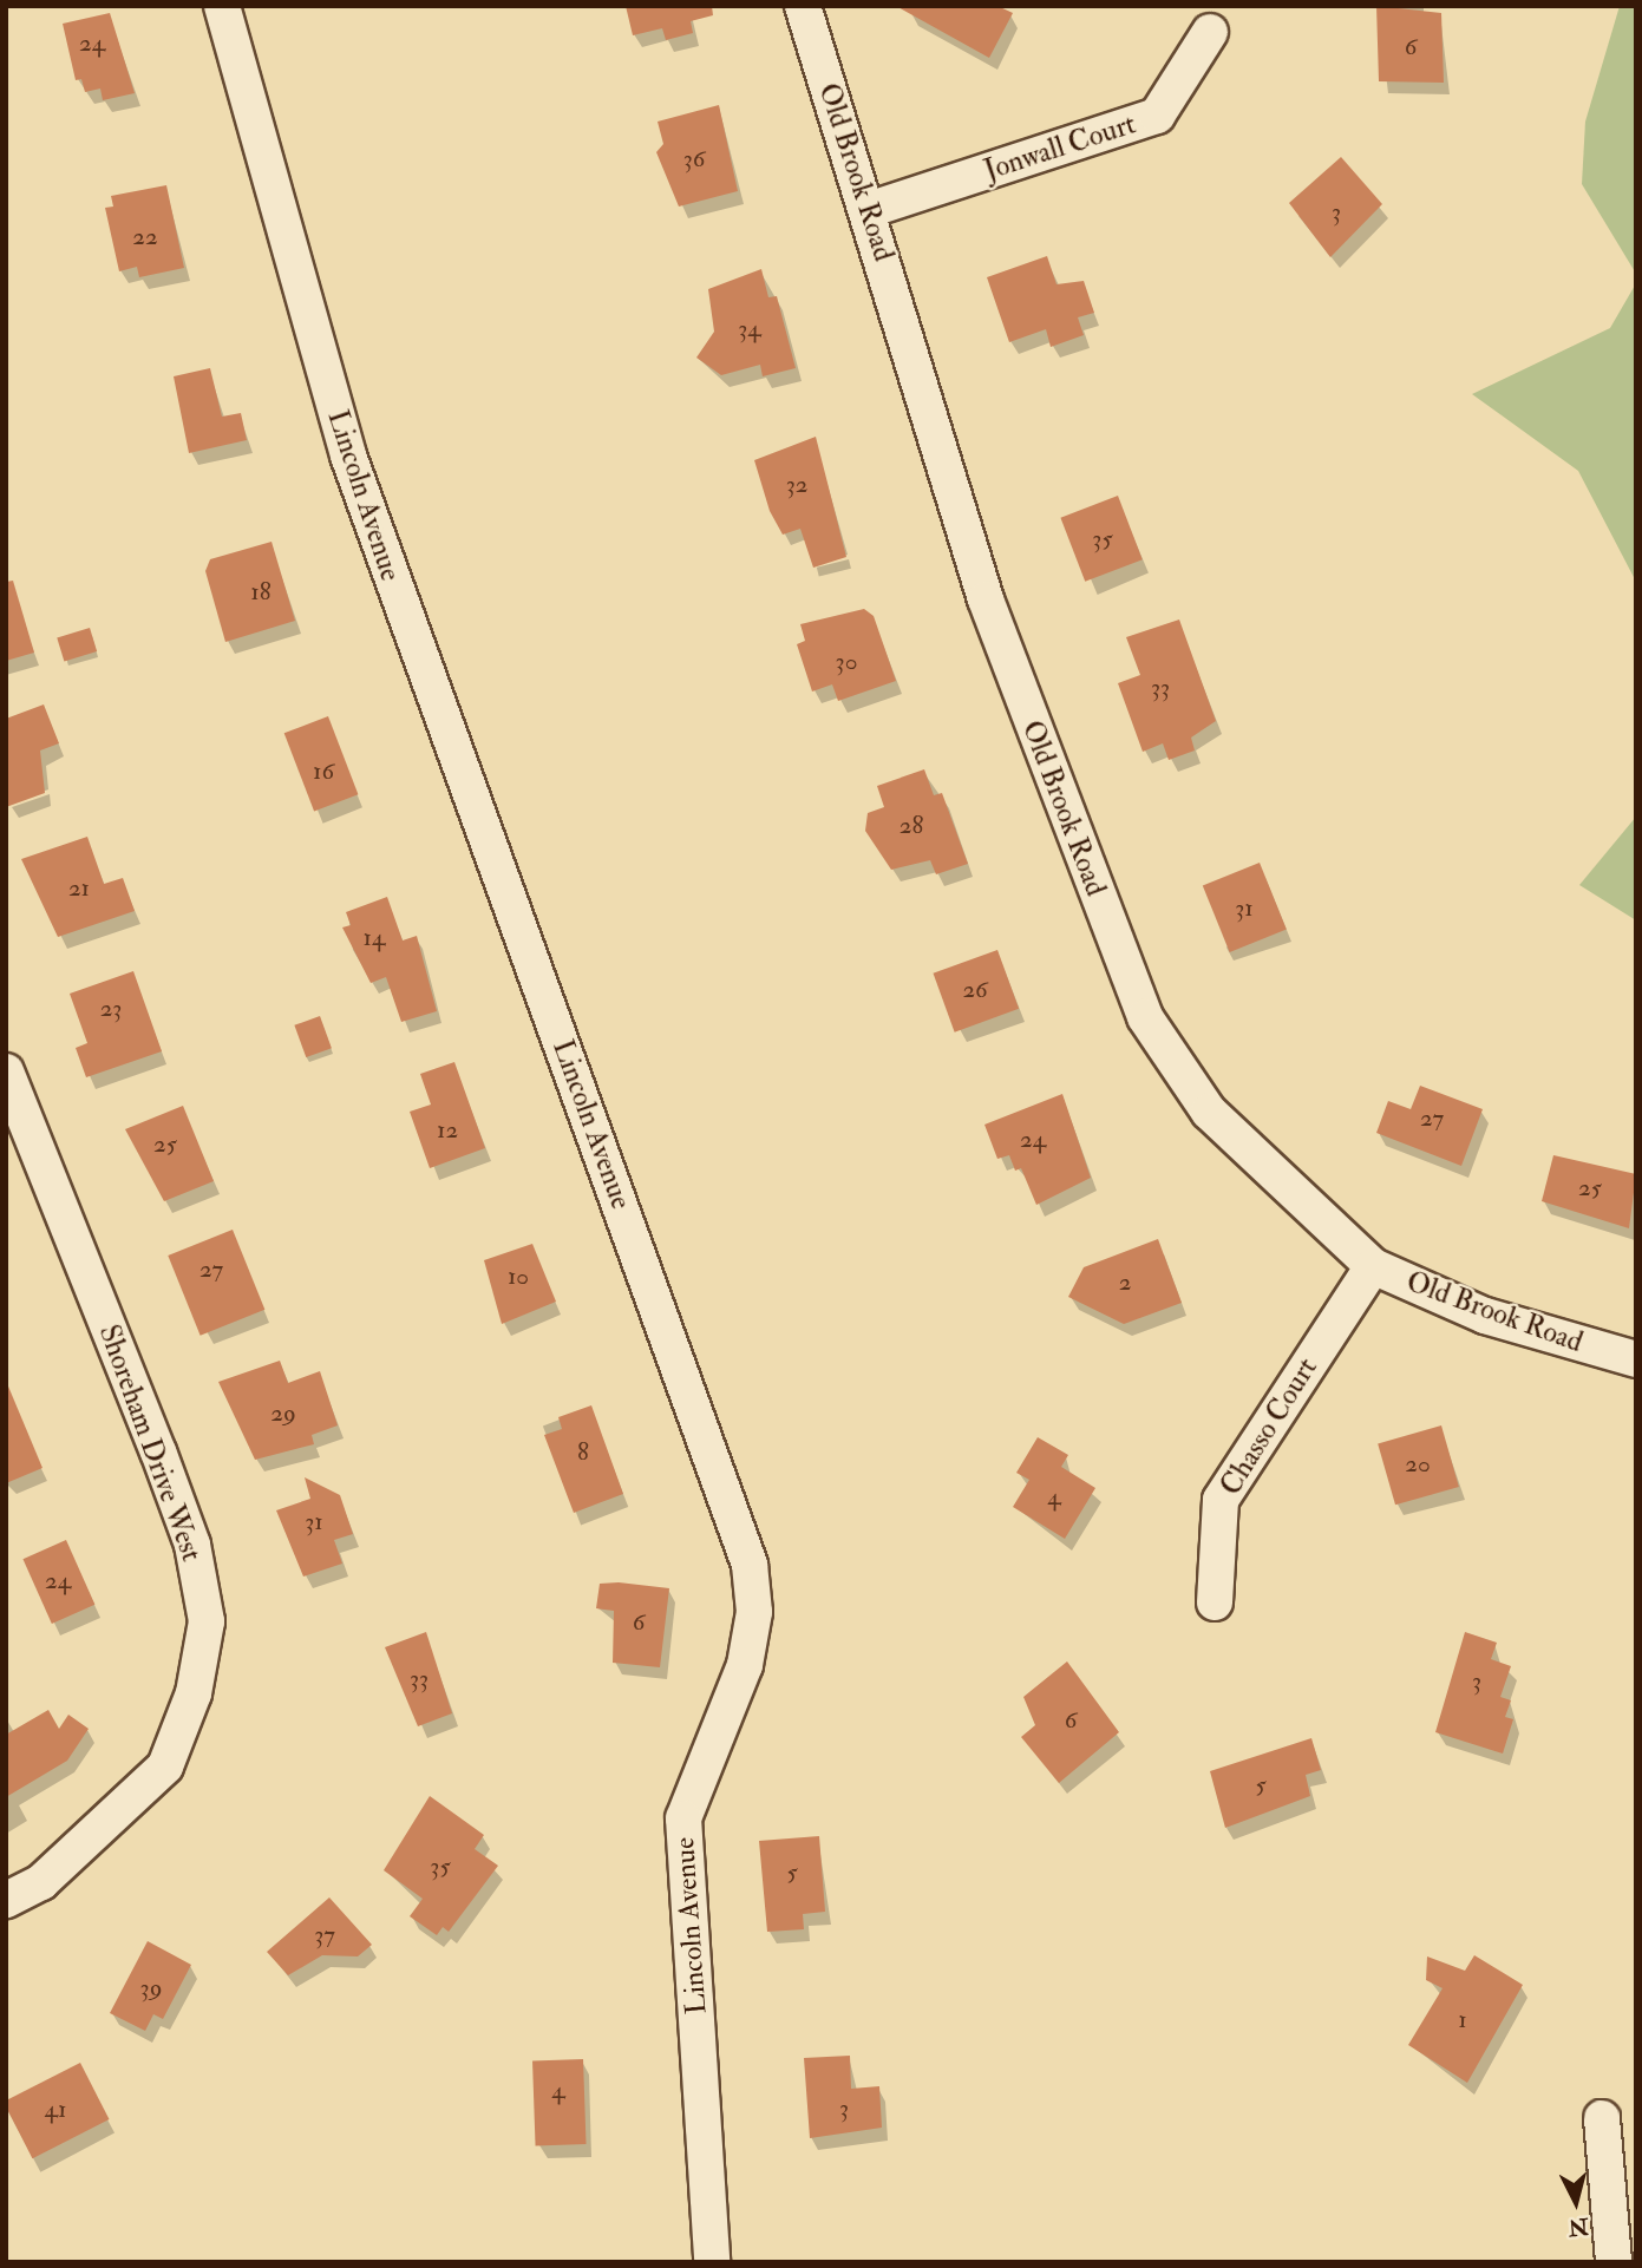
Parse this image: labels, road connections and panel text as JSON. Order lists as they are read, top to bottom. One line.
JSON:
{"streets":{"street":["Jonwall Court","Old Brook Road","Lincoln Avenue","Chasso Court","Shoreham Drive West"]},"crossings":[["Jonwall Court","Old Brook Road"],["Old Brook Road","Chasso Court"]],"house_numbers":["24","6","36","3","22","34","32","35","18","30","33","16","28","21","31","14","26","23","27","12","24","25","25","27","10","2","29","8","20","4","31","24","6","33","3","6","5","35","5","37","39","1","4","3","41"],"north":"bottom"}
